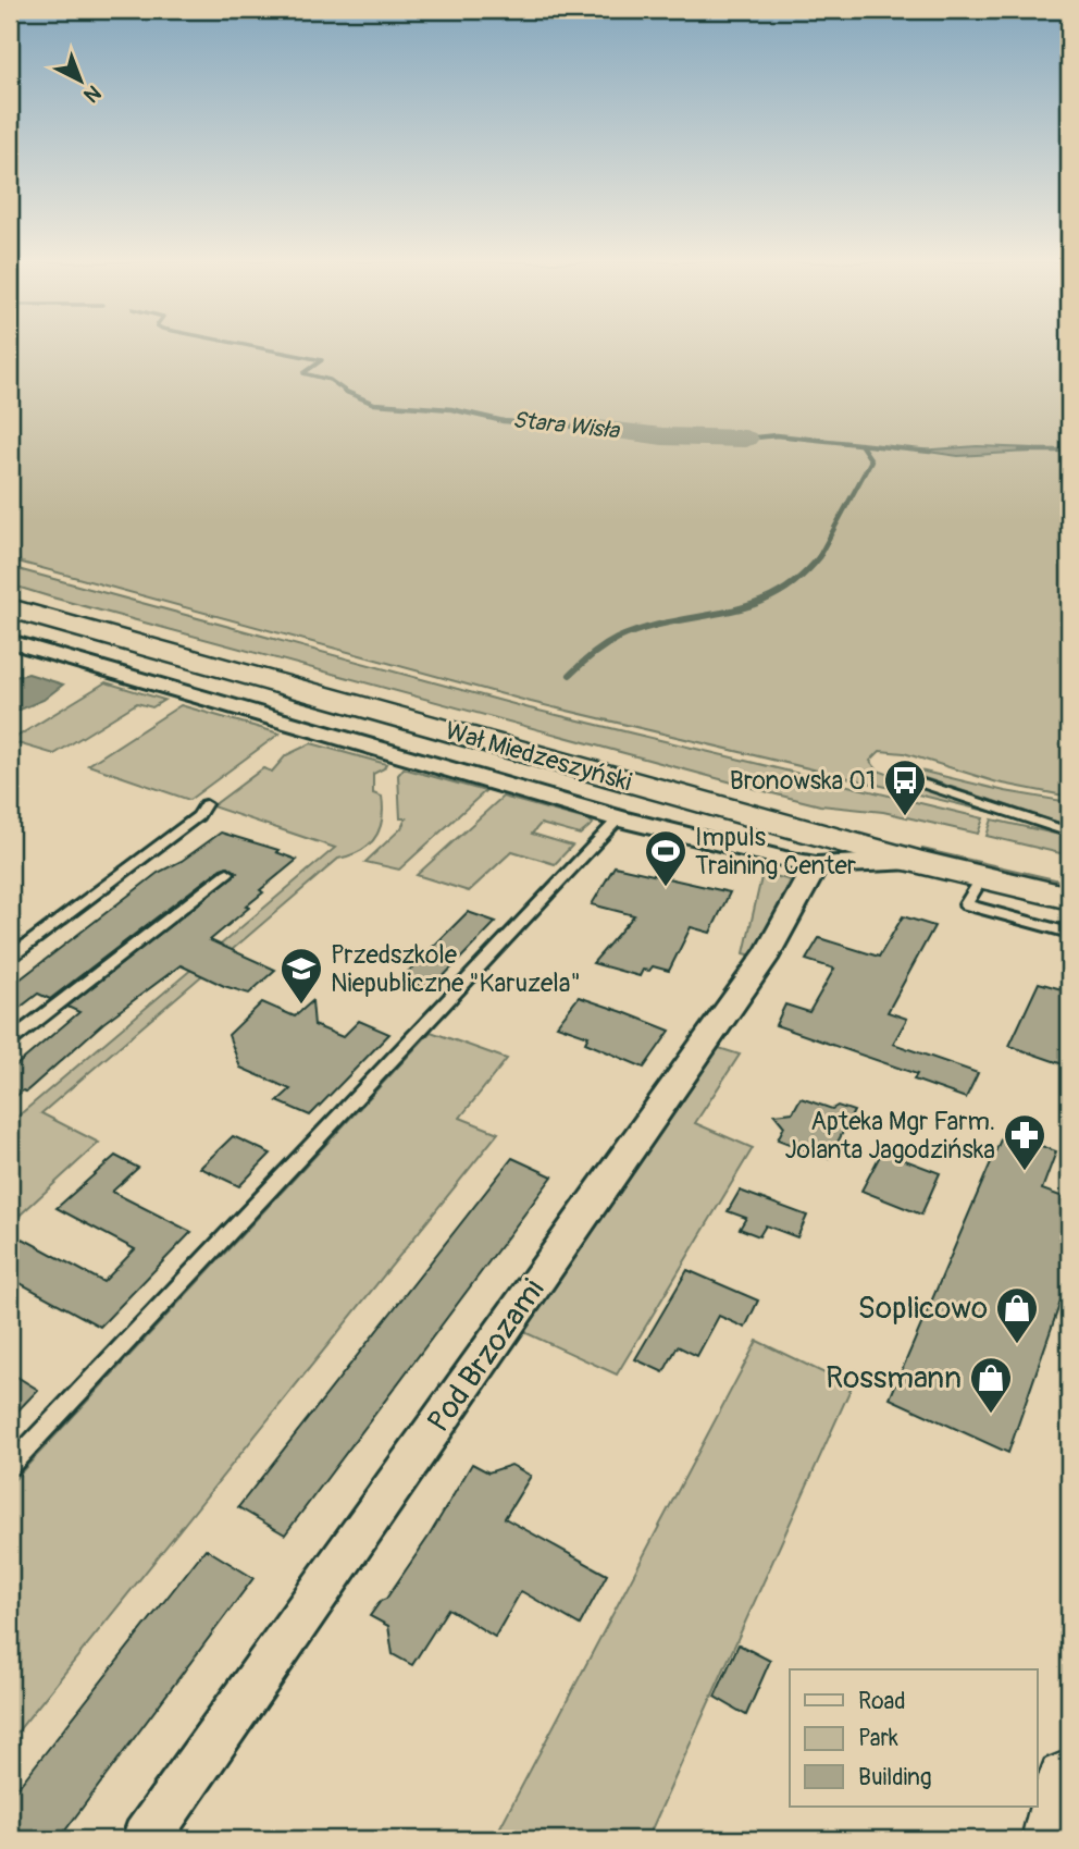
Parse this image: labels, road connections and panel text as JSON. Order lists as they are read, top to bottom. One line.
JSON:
{"streets":{"main road":["Wał Miedzeszyński"],"street":["Pod Brzozami"]},"water":["Stara Wisła"],"places":{"bus stop":["Bronowska 01"],"sports":["Impuls Training Center"],"school or university":["Przedszkole Niepubliczne \"Karuzela\""],"pharmacy":["Apteka Mgr Farm. Jolanta Jagodzińska"],"shop":["Soplicowo","Rossmann"]},"legend":["Road","Park","Building"],"north":"bottom right"}
